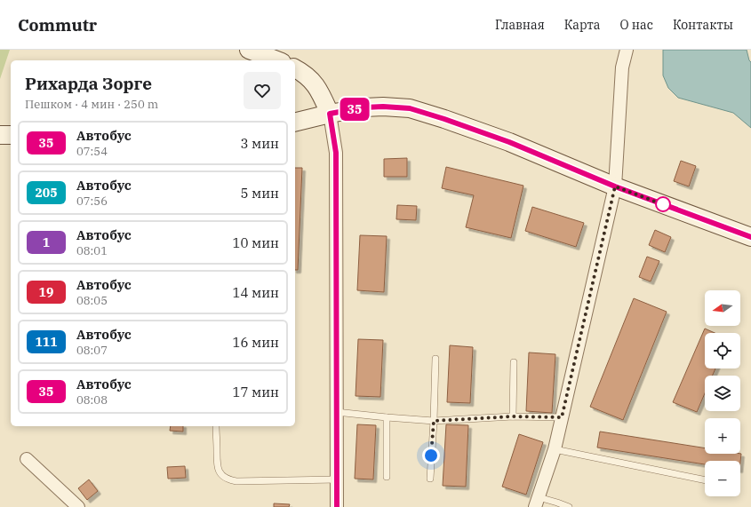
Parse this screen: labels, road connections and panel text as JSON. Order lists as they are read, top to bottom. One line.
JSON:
{"lines":["bus line 35"],"north":"left","page":{"header":"Commutr","nav":["Главная","Карта","О нас","Контакты"],"on_map":"35","heading":["Рихарда Зорге","Пешком · 4 мин · 250 m"],"list":[{"mark":"35","name":"Автобус","note":"07:54","value":"3 мин"},{"mark":"205","name":"Автобус","note":"07:56","value":"5 мин"},{"mark":"1","name":"Автобус","note":"08:01","value":"10 мин"},{"mark":"19","name":"Автобус","note":"08:05","value":"14 мин"},{"mark":"111","name":"Автобус","note":"08:07","value":"16 мин"},{"mark":"35","name":"Автобус","note":"08:08","value":"17 мин"}],"map_buttons":["+","−"]}}
